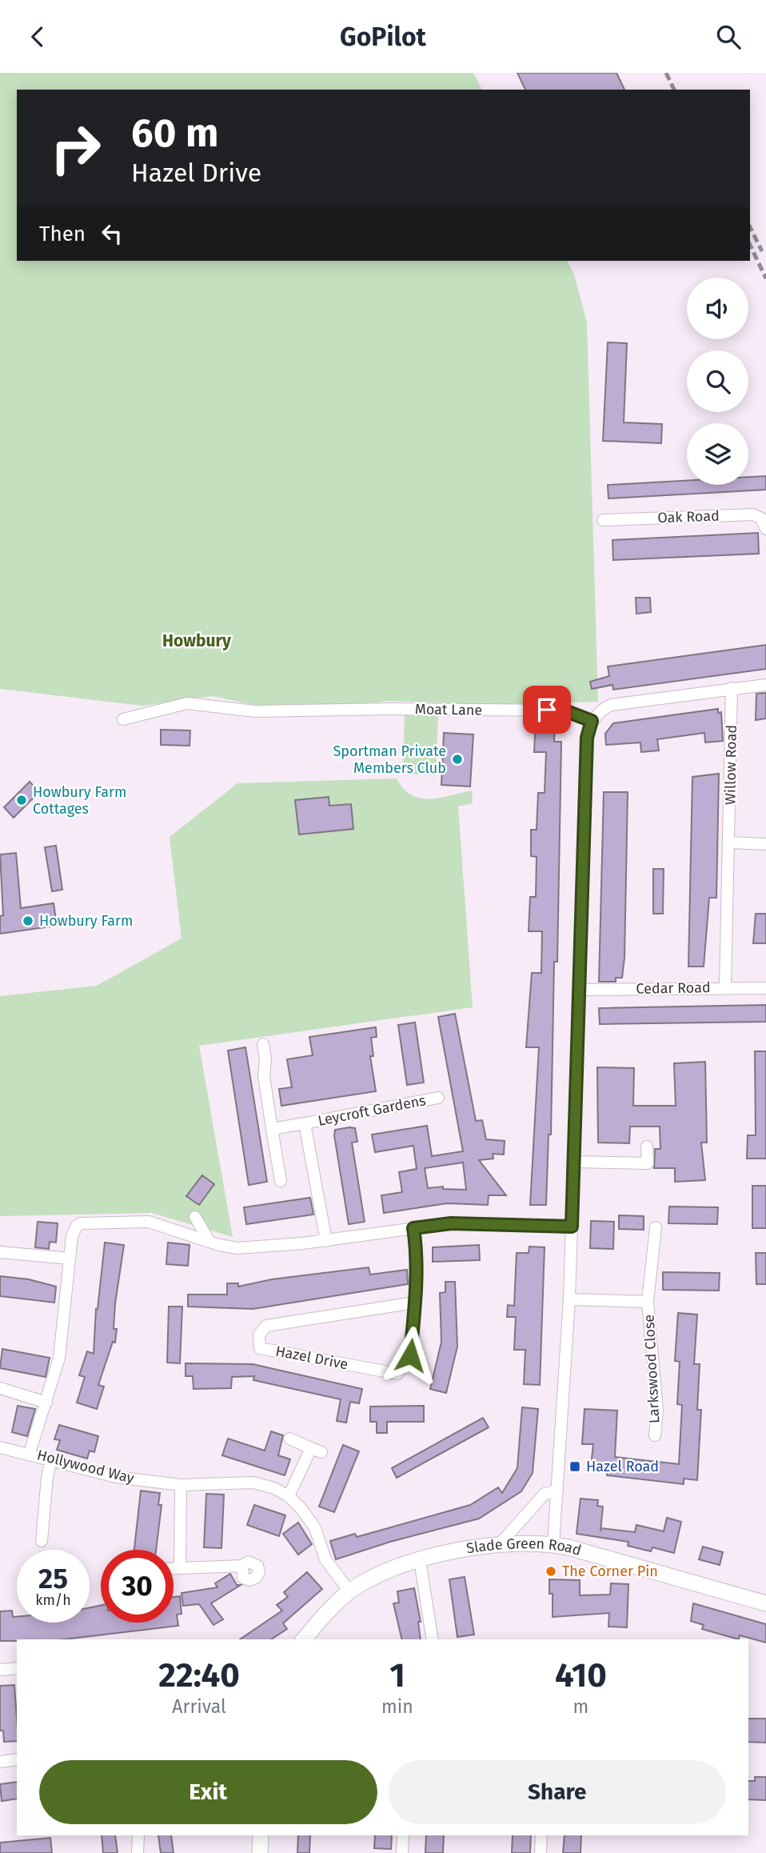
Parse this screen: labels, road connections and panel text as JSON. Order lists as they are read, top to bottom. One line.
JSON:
{"streets":{"street":["Oak Road","Moat Lane","Willow Road","Cedar Road","Leycroft Gardens","Hazel Drive","Larkswood Close","Hollywood Way","Slade Green Road"]},"crossings":[["Willow Road","Cedar Road"],["Hollywood Way","Slade Green Road"]],"districts":["Howbury"],"places":{"other":["Sportman Private Members Club","Howbury Farm Cottages","Howbury Farm","The Corner Pin"],"transit":["Hazel Road"]},"page":{"header":"GoPilot","turn":["60 m","Hazel Drive"],"then":"Then","speed":"25 km/h","limit":"30","eta":["22:40","Arrival","1","min","410","m"],"buttons":["Exit","Share"]}}
